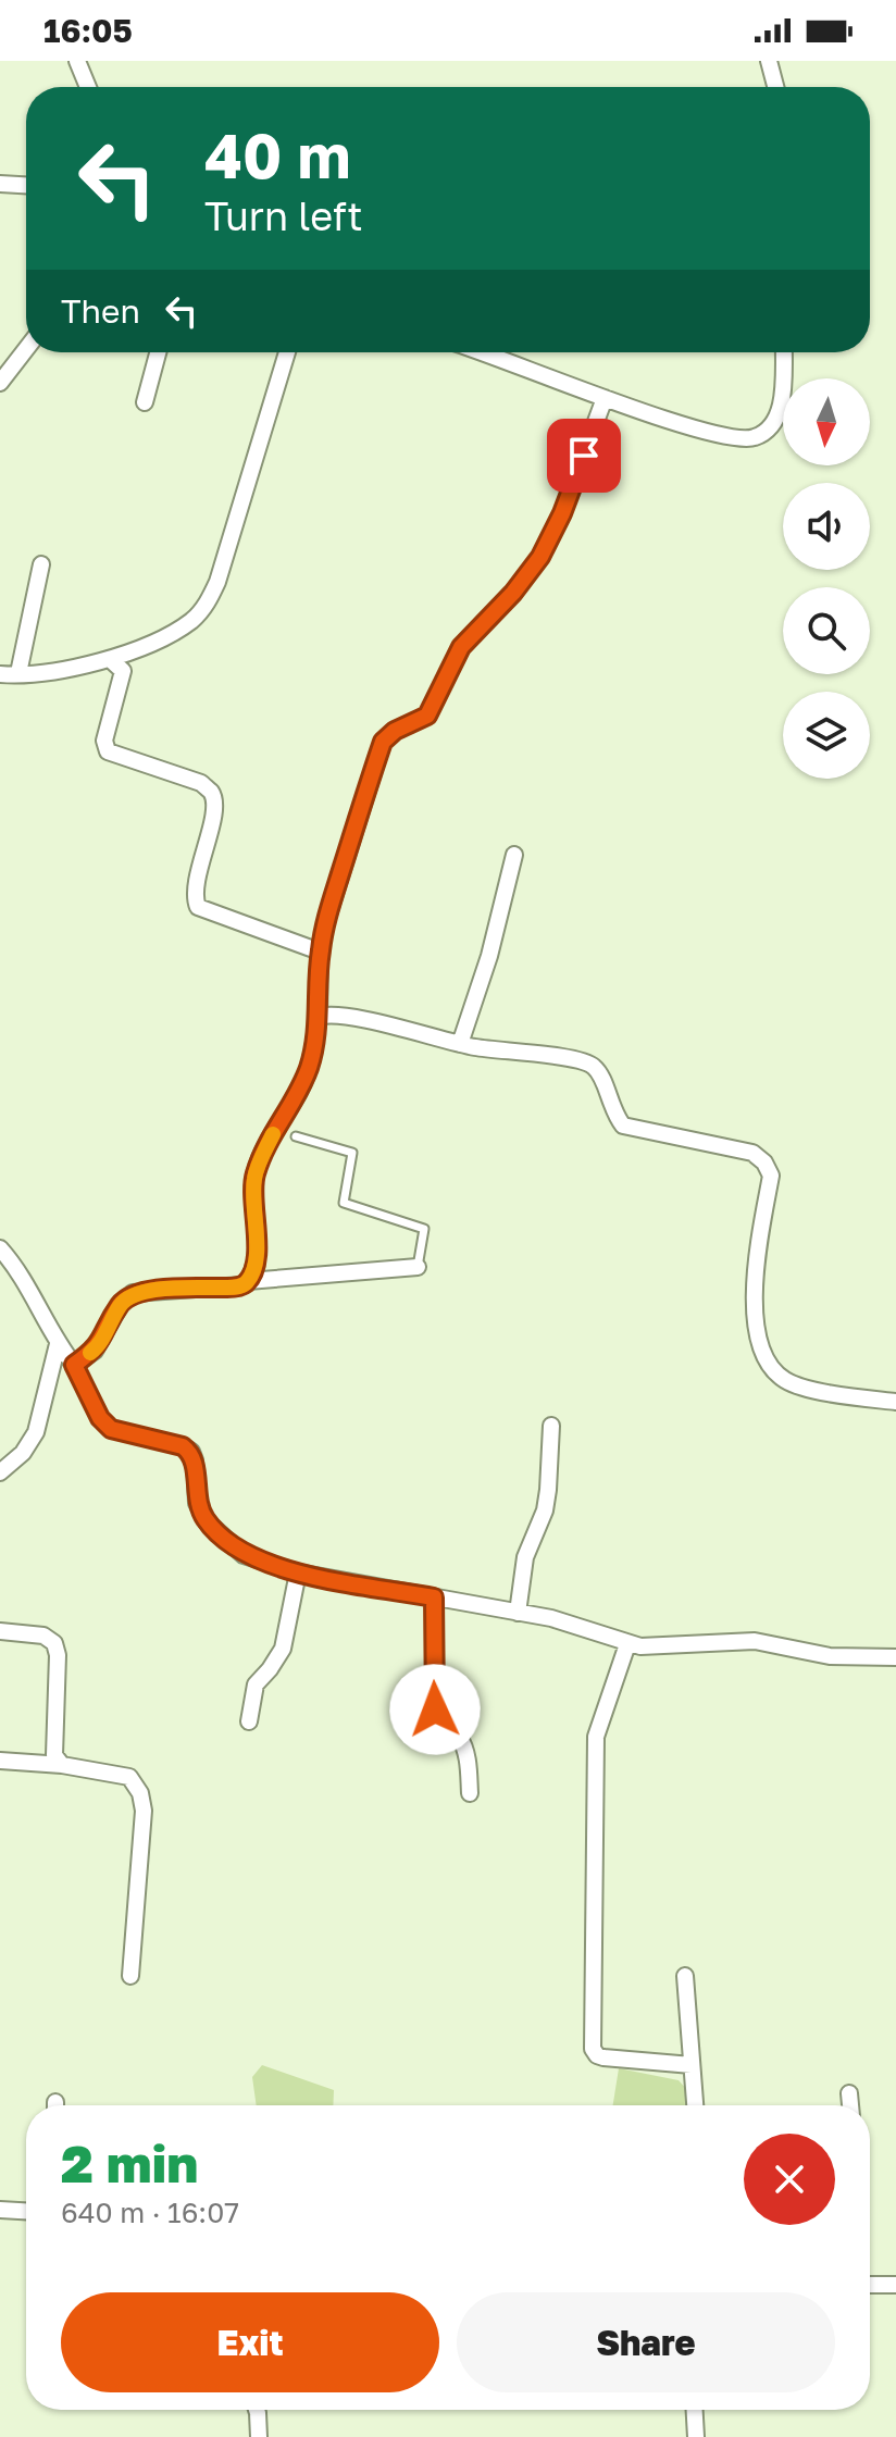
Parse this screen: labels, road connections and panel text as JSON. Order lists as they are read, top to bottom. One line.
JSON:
{"north":"bottom","page":{"status":"16:05","turn":["40 m","Turn left"],"then":"Then","heading":["2 min","640 m · 16:07"],"buttons":["Exit","Share"]}}
